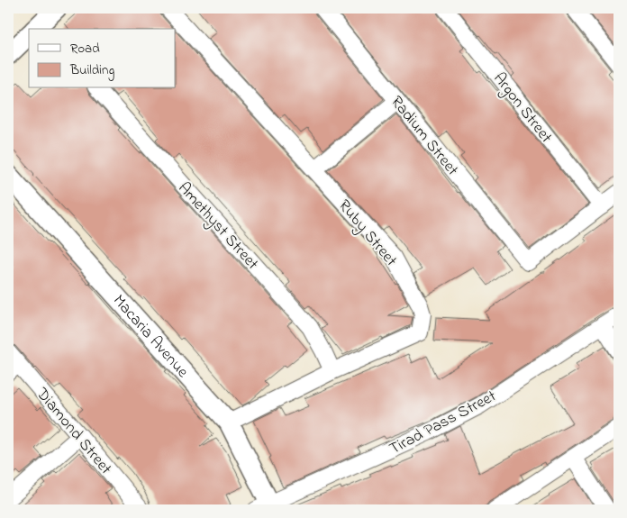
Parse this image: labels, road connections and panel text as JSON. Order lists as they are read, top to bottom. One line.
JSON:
{"streets":{"street":["Argon Street","Radium Street","Amethyst Street","Ruby Street","Macaria Avenue","Tirad Pass Street","Diamond Street"]},"crossings":[["Argon Street","Radium Street"],["Amethyst Street","Ruby Street"],["Ruby Street","Macaria Avenue"],["Macaria Avenue","Tirad Pass Street"]],"legend":["Road","Building"]}
